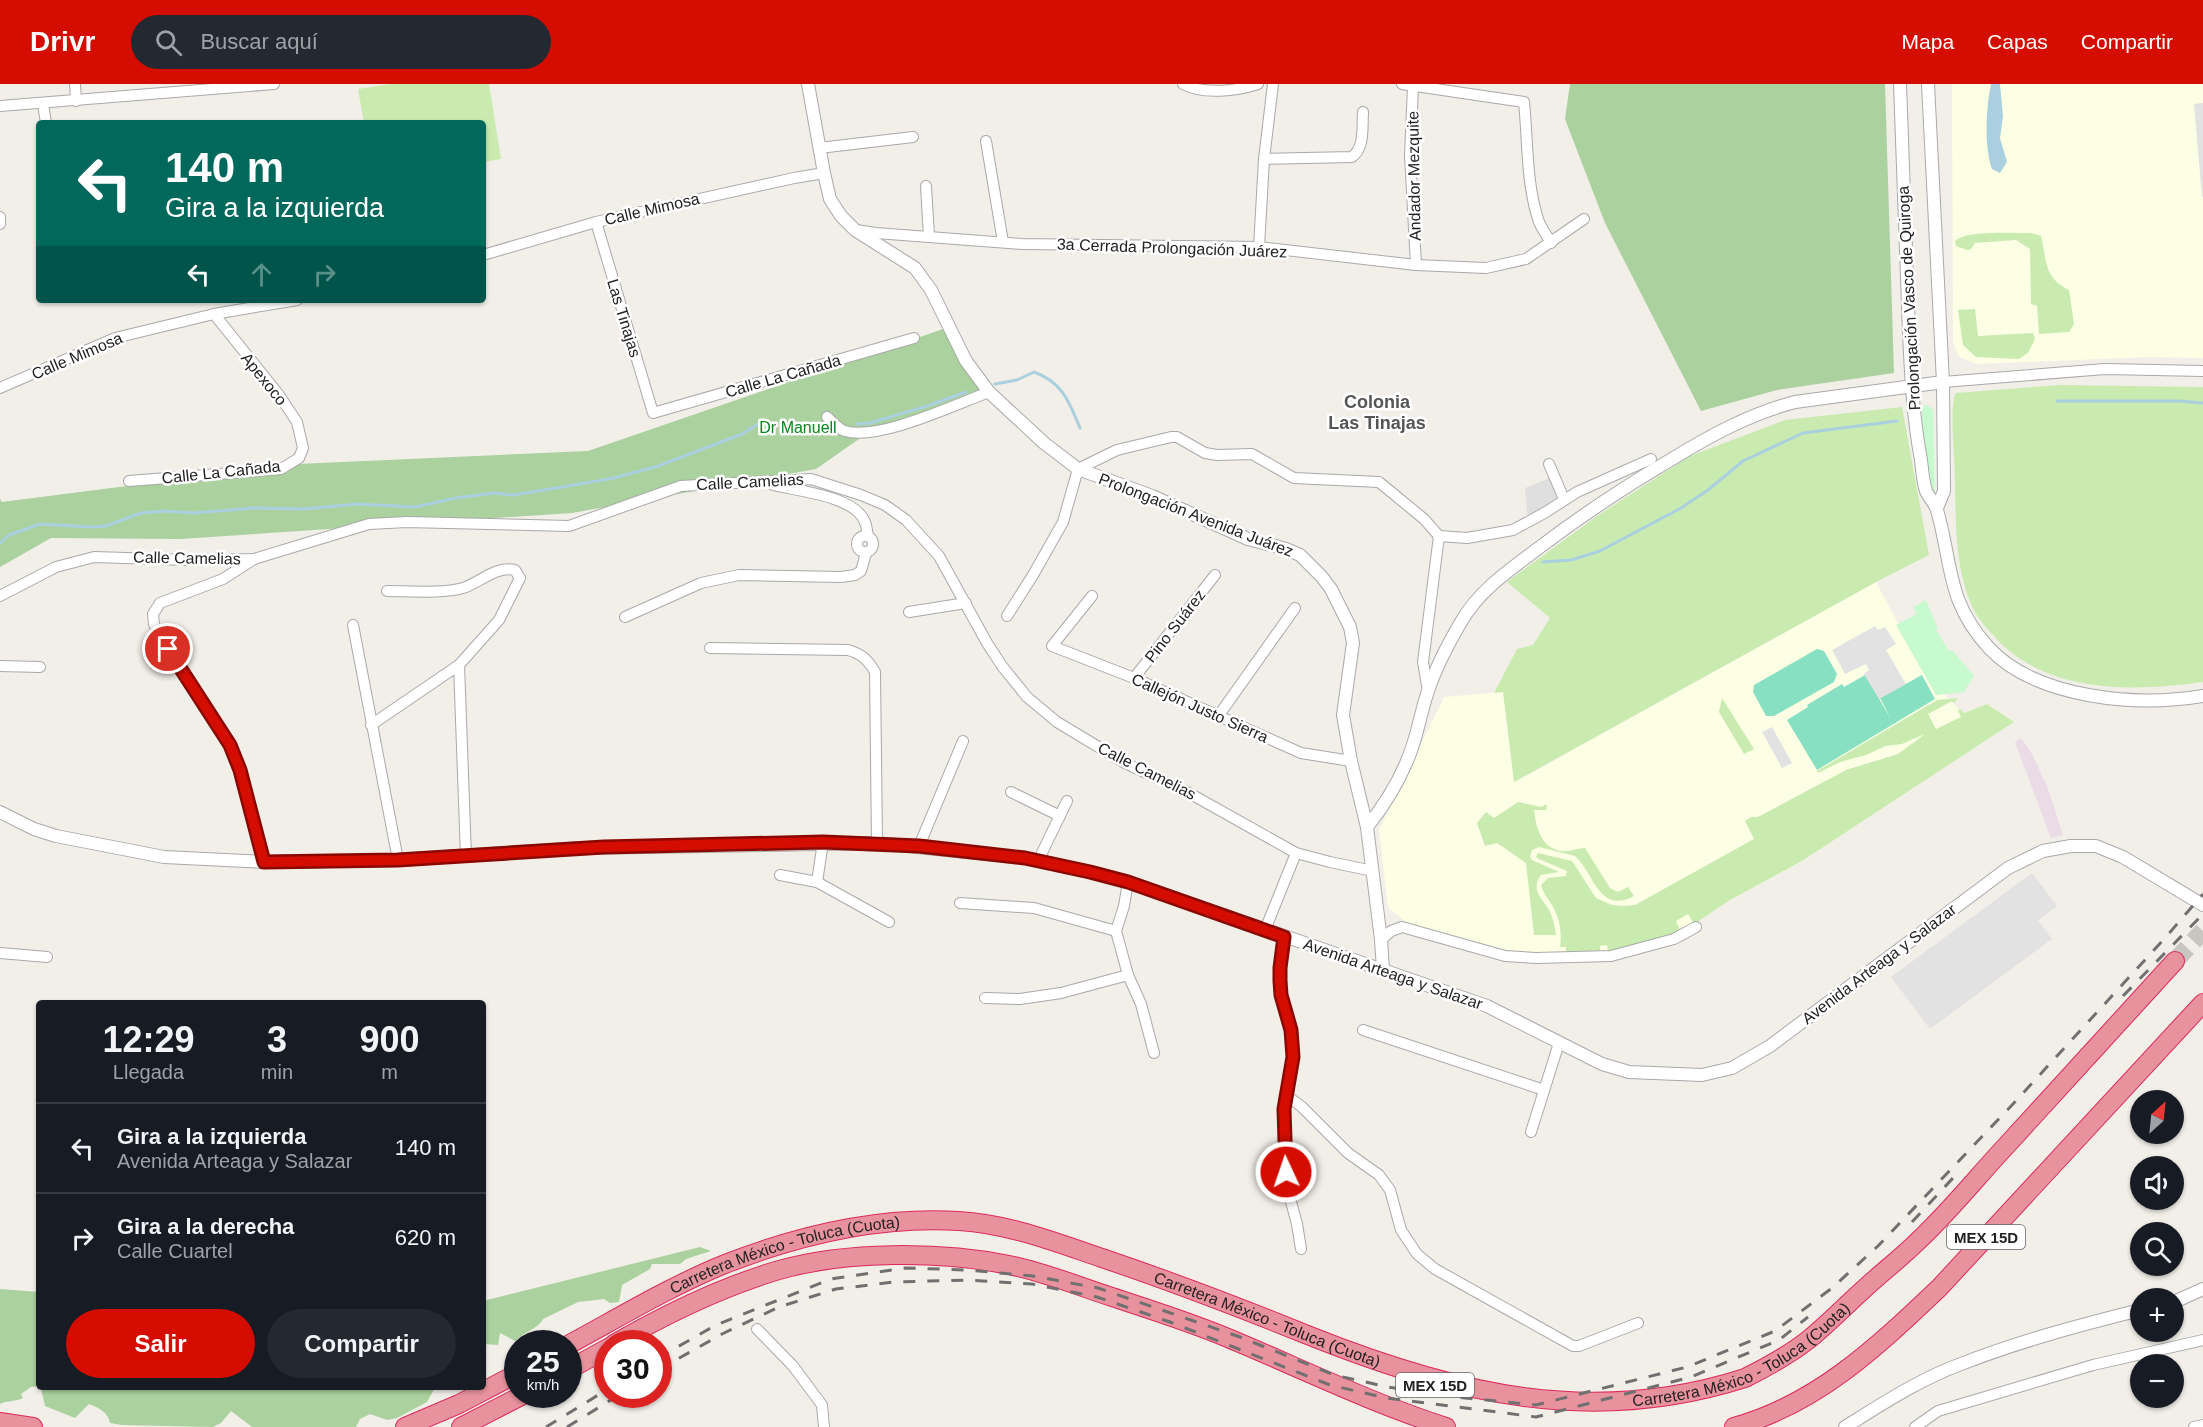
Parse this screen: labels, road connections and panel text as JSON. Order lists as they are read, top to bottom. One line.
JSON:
{"streets":{"highway":["MEX 15D","Carretera México - Toluca (Cuota)"],"street":["Andador Mezquite","Calle Mimosa","3a Cerrada Prolongación Juárez","Prolongación Vasco de Quiroga","Las Tinajas","Calle La Cañada","Apexoco","Calle Camelias","Prolongación Avenida Juárez","Pino Suárez","Callejón Justo Sierra","Avenida Arteaga y Salazar"]},"crossings":[["Andador Mezquite","3a Cerrada Prolongación Juárez"],["Calle Mimosa","Las Tinajas"],["Calle Mimosa","Apexoco"],["Calle Mimosa","Prolongación Avenida Juárez"],["3a Cerrada Prolongación Juárez","Prolongación Avenida Juárez"],["Las Tinajas","Calle La Cañada"],["Calle La Cañada","Apexoco"],["Calle Camelias","Prolongación Avenida Juárez"],["Prolongación Avenida Juárez","Callejón Justo Sierra"],["Prolongación Avenida Juárez","Avenida Arteaga y Salazar"],["Pino Suárez","Callejón Justo Sierra"]],"districts":["Colonia Las Tinajas"],"parks":["Dr Manuell"],"north":"top right","page":{"header":"Drivr","search":"Buscar aquí","nav":["Mapa","Capas","Compartir"],"turn":["140 m","Gira a la izquierda"],"eta":["12:29","Llegada","3","min","900","m"],"map_buttons":["+","−"],"list":[{"name":"Gira a la izquierda","note":"Avenida Arteaga y Salazar","value":"140 m"},{"name":"Gira a la derecha","note":"Calle Cuartel","value":"620 m"}],"buttons":["Salir","Compartir"],"speed":"25 km/h","limit":"30"}}
